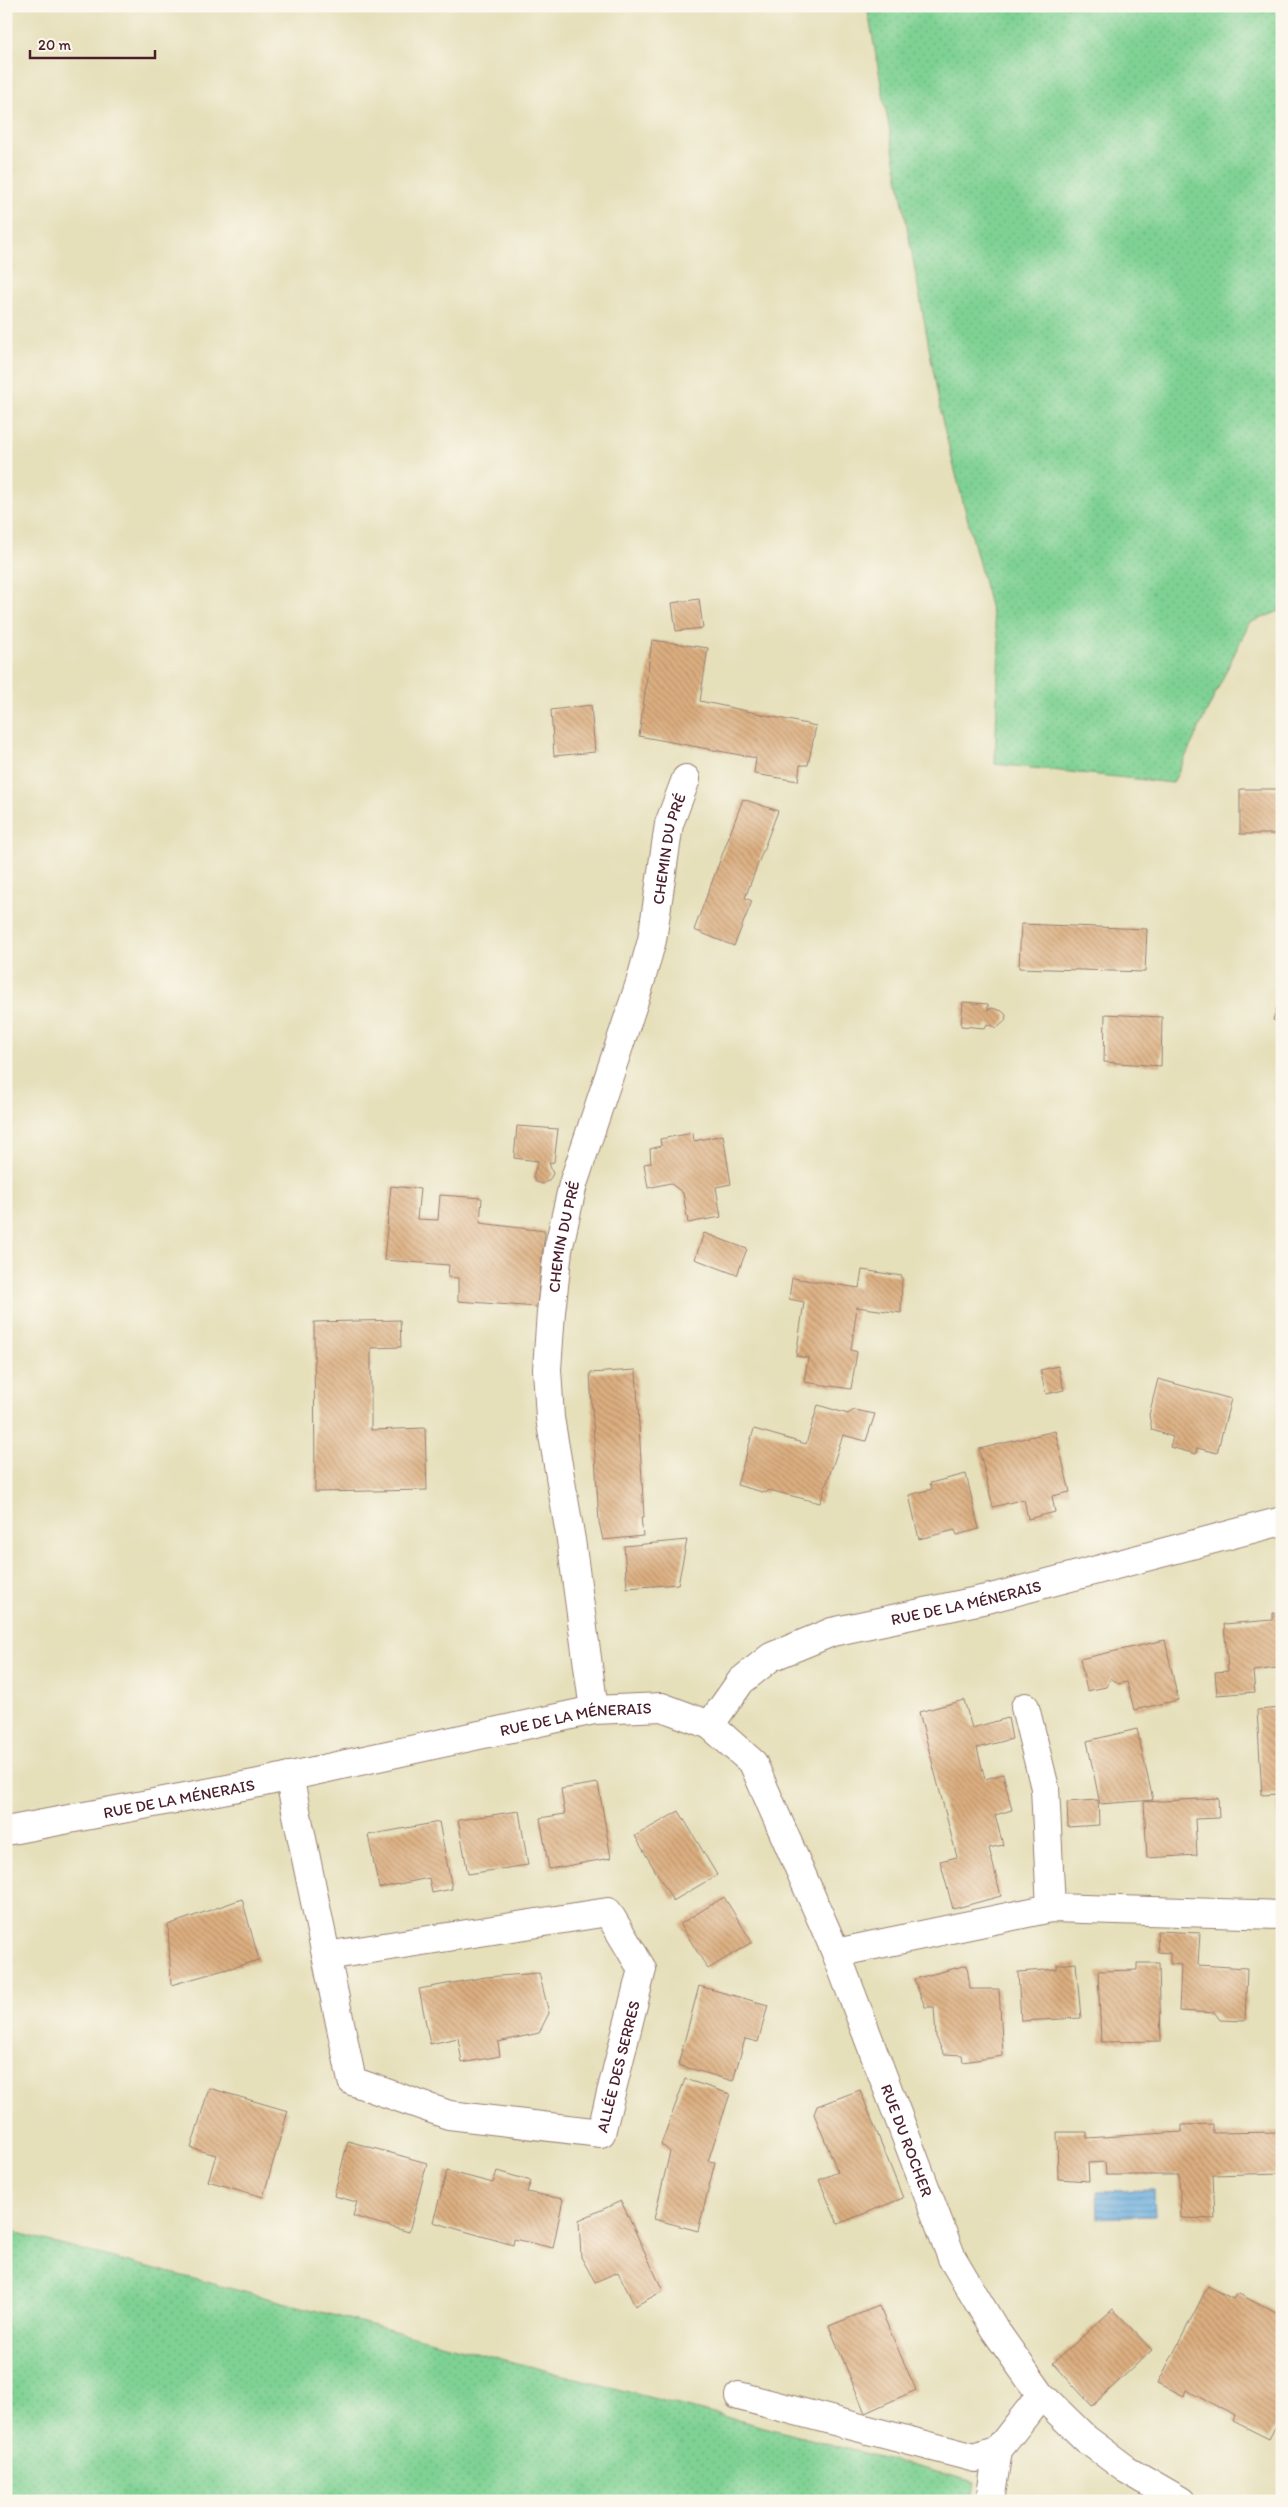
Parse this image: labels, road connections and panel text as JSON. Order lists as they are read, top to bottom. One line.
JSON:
{"streets":{"street":["CHEMIN DU PRÉ","RUE DE LA MÉNERAIS","ALLÉE DES SERRES","RUE DU ROCHER"]},"crossings":[["CHEMIN DU PRÉ","RUE DE LA MÉNERAIS"],["RUE DE LA MÉNERAIS","ALLÉE DES SERRES"],["RUE DE LA MÉNERAIS","RUE DU ROCHER"]],"scale_bar":"20 m"}
